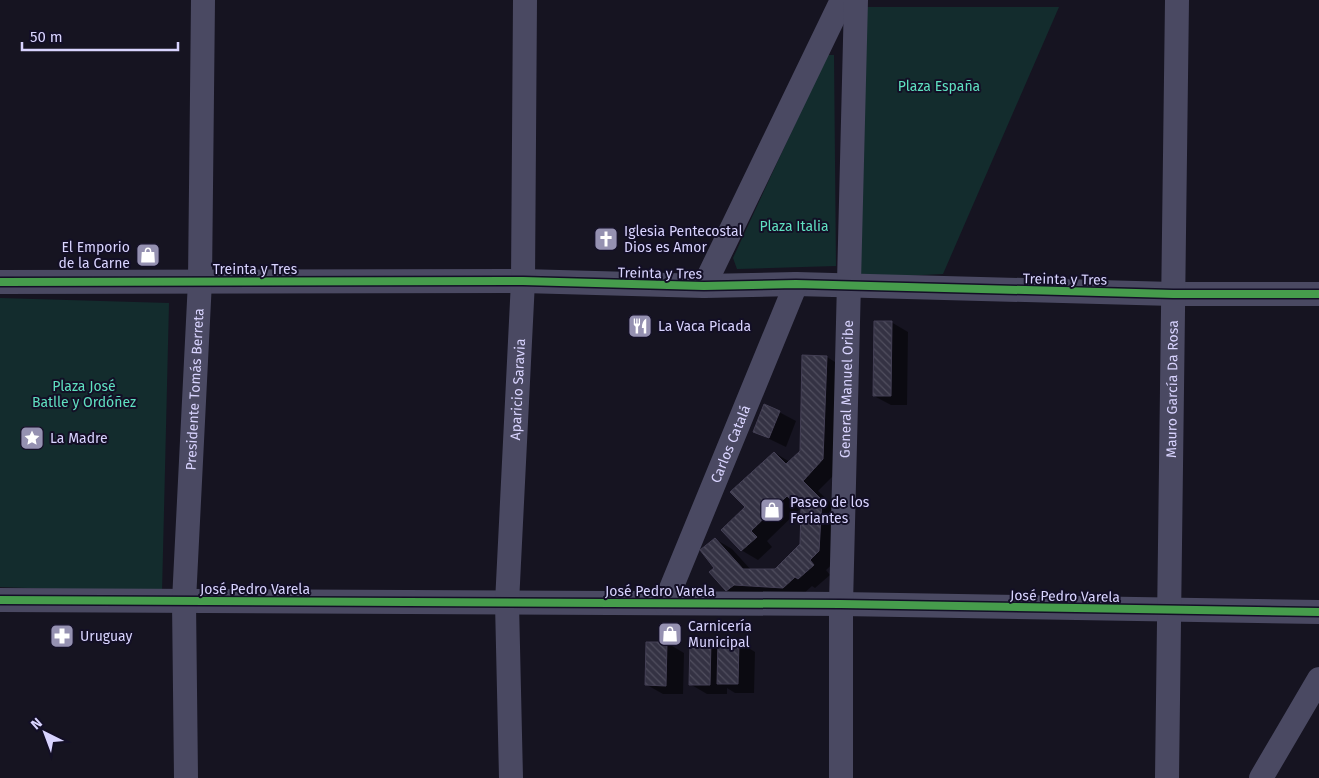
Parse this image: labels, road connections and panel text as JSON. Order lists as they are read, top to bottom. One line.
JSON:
{"streets":{"street":["Treinta y Tres","Presidente Tomás Berreta","Aparicio Saravia","General Manuel Oribe","Mauro García Da Rosa","Carlos Catalá","José Pedro Varela"]},"crossings":[["Treinta y Tres","Presidente Tomás Berreta"],["Treinta y Tres","Aparicio Saravia"],["Treinta y Tres","General Manuel Oribe"],["Treinta y Tres","Mauro García Da Rosa"],["Treinta y Tres","Carlos Catalá"],["Presidente Tomás Berreta","José Pedro Varela"],["Aparicio Saravia","José Pedro Varela"],["General Manuel Oribe","José Pedro Varela"],["Mauro García Da Rosa","José Pedro Varela"],["Carlos Catalá","José Pedro Varela"]],"parks":["Plaza España","Plaza Italia","Plaza José Batlle y Ordóñez"],"places":{"church":["Iglesia Pentecostal Dios es Amor"],"shop":["El Emporio de la Carne","Paseo de los Feriantes","Carnicería Municipal"],"restaurant":["La Vaca Picada"],"place":["La Madre"],"pharmacy":["Uruguay"]},"scale_bar":"50 m","north":"top left"}
